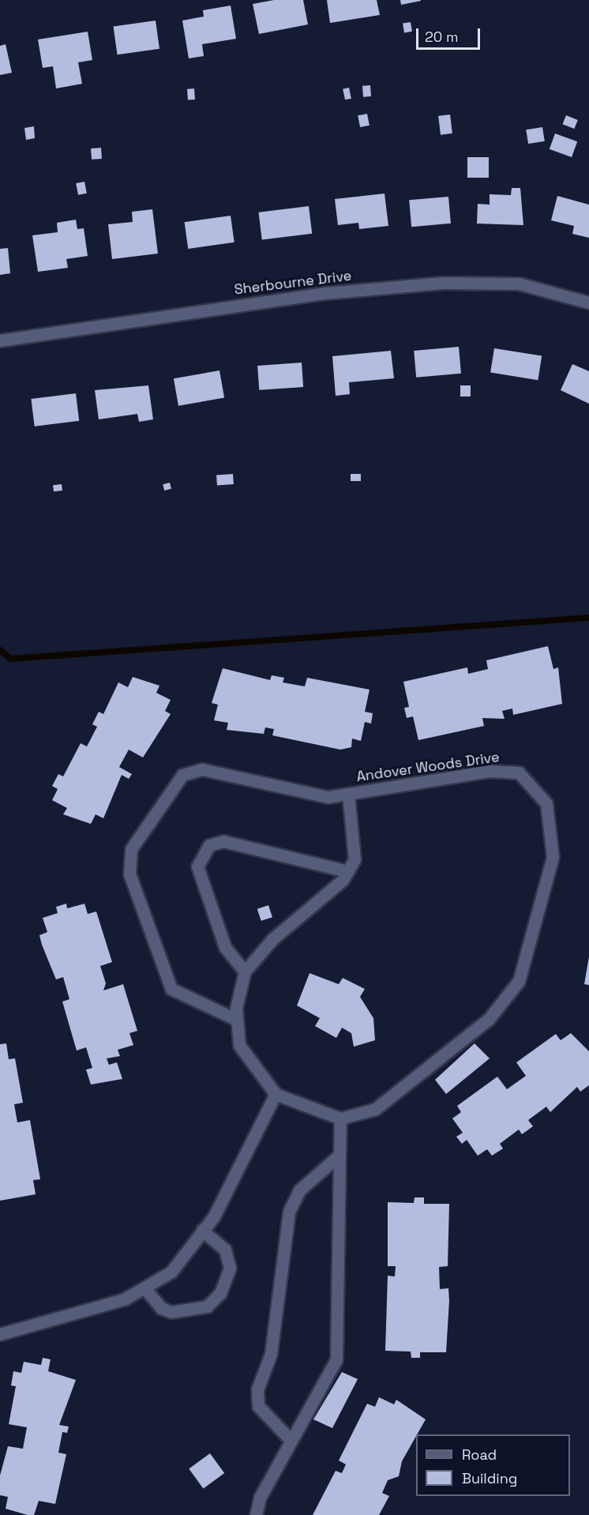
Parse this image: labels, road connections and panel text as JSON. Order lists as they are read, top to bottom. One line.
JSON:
{"streets":{"street":["Sherbourne Drive","Andover Woods Drive"]},"legend":["Road","Building"],"scale_bar":"20 m"}
